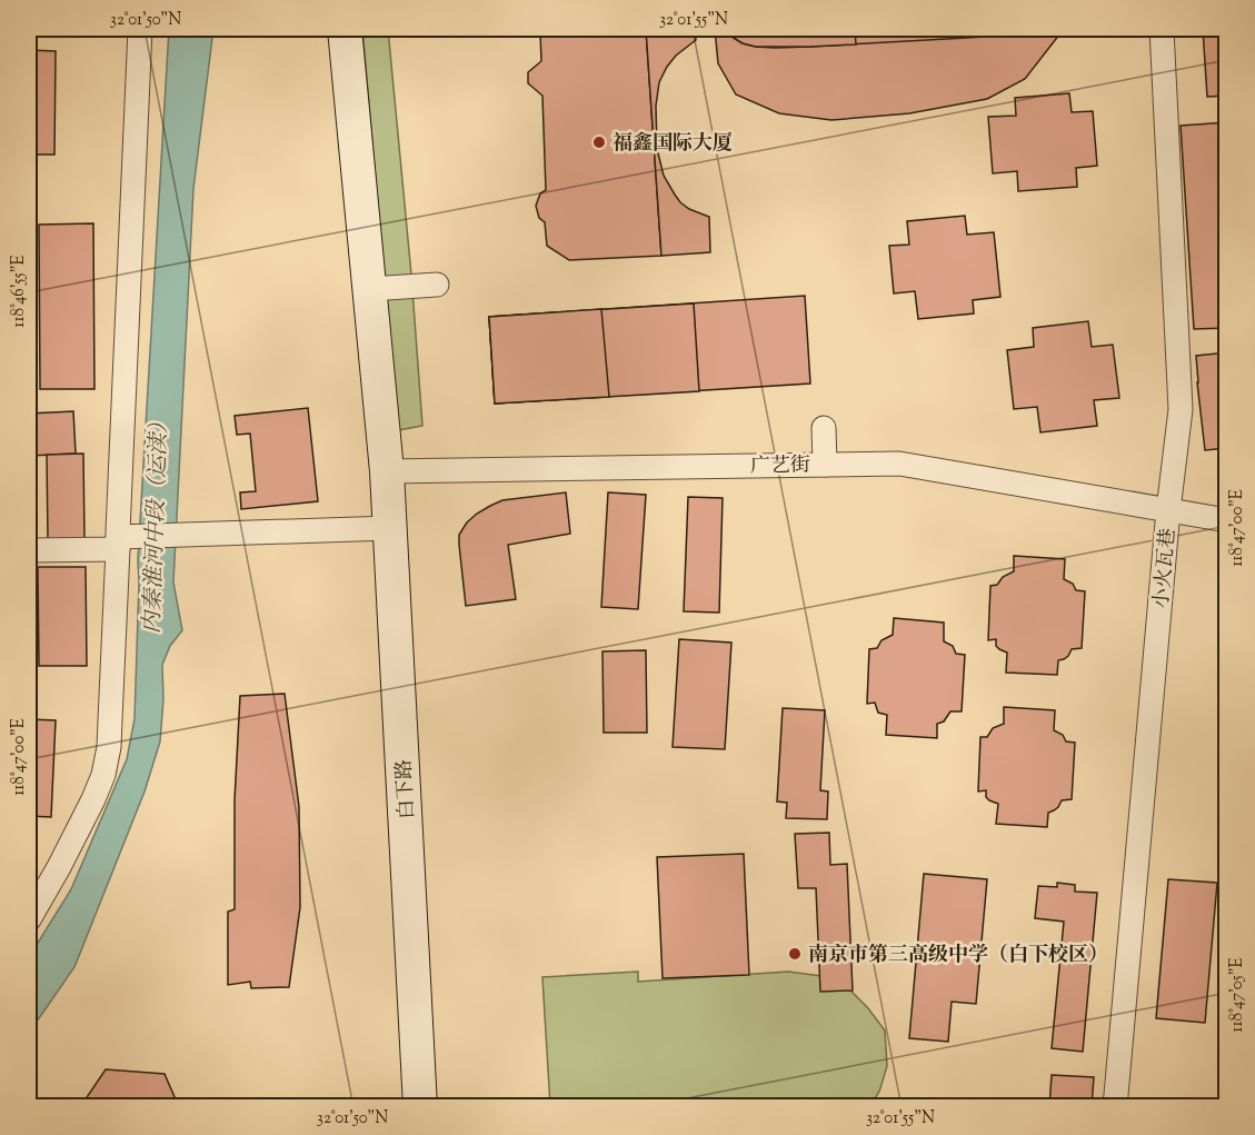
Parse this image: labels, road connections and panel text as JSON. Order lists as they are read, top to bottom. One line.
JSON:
{"streets":{"main road":["白下路"],"street":["广艺街","小火瓦巷"]},"crossings":[["广艺街","小火瓦巷"],["广艺街","白下路"]],"water":["内秦淮河中段（运渎）"],"places":["福鑫国际大厦","南京市第三高级中学（白下校区）"],"coordinates":["32°01'50\"N","32°01'55\"N","118°46'55\"E","118°47'00\"E","118°47'05\"E"]}
